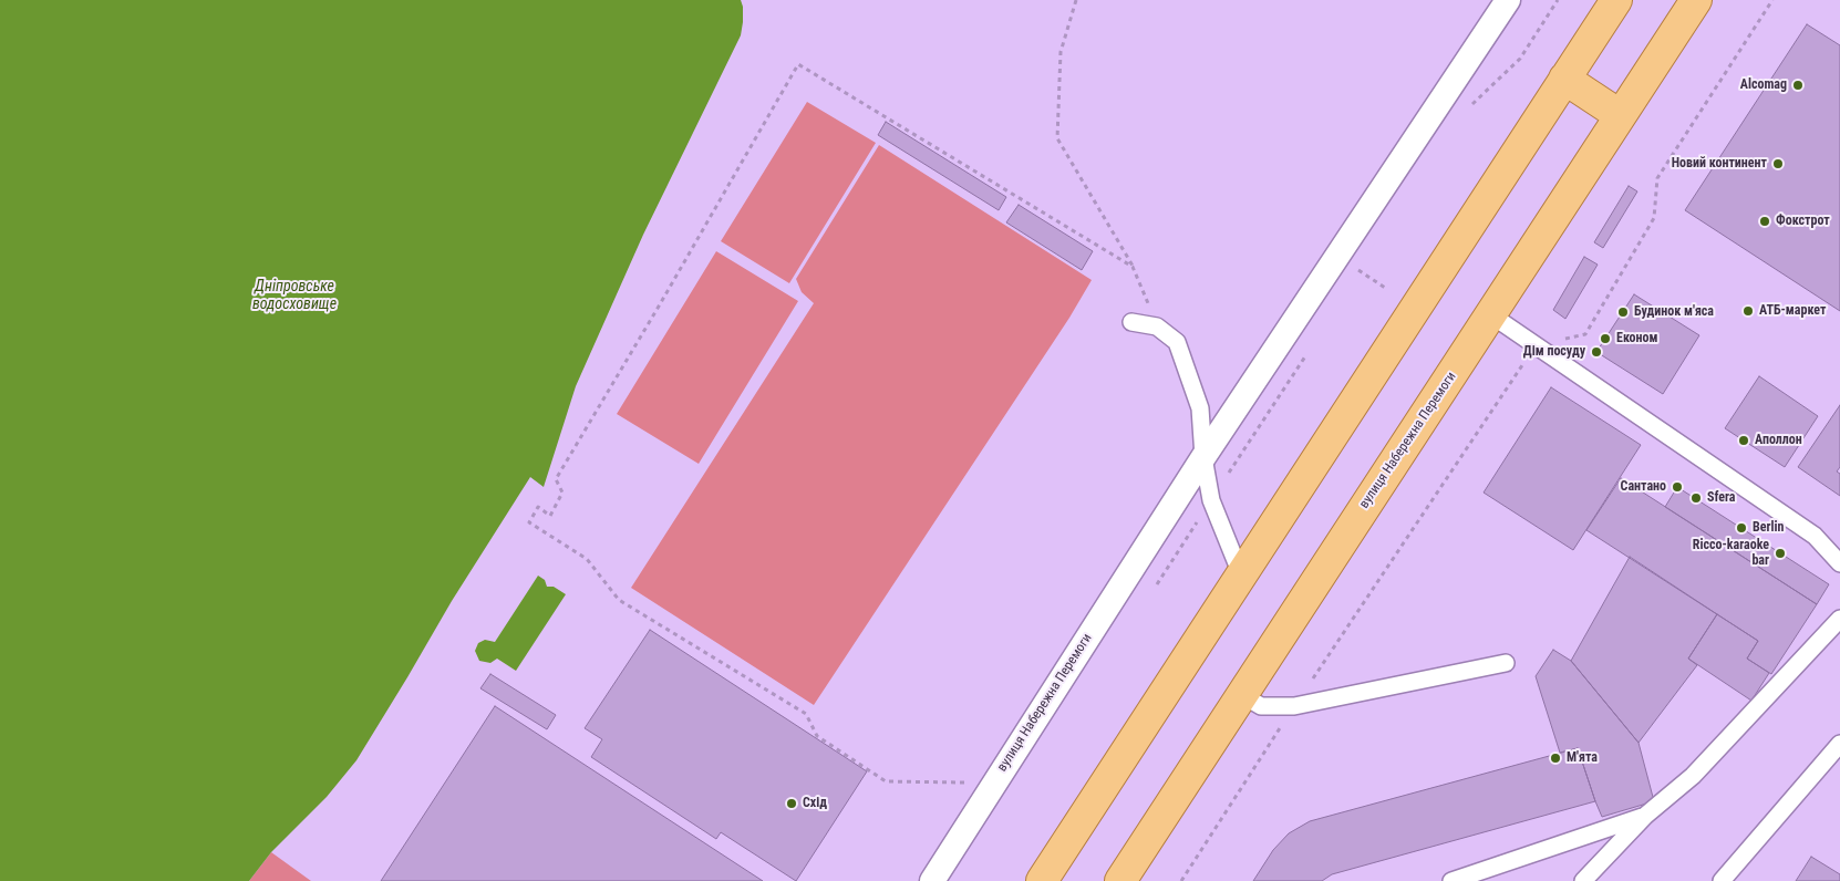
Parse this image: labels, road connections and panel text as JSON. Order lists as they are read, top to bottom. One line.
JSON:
{"streets":{"main road":["вулиця Набережна Перемоги"]},"water":["Дніпровське водосховище"],"places":["Alcomag","Новий континент","Фокстрот","АТБ-маркет","Будинок м'яса","Економ","Дім посуду","Аполлон","Сантано","Sfera","Berlin","Ricco-karaoke bar","М'ята","Схід"]}
